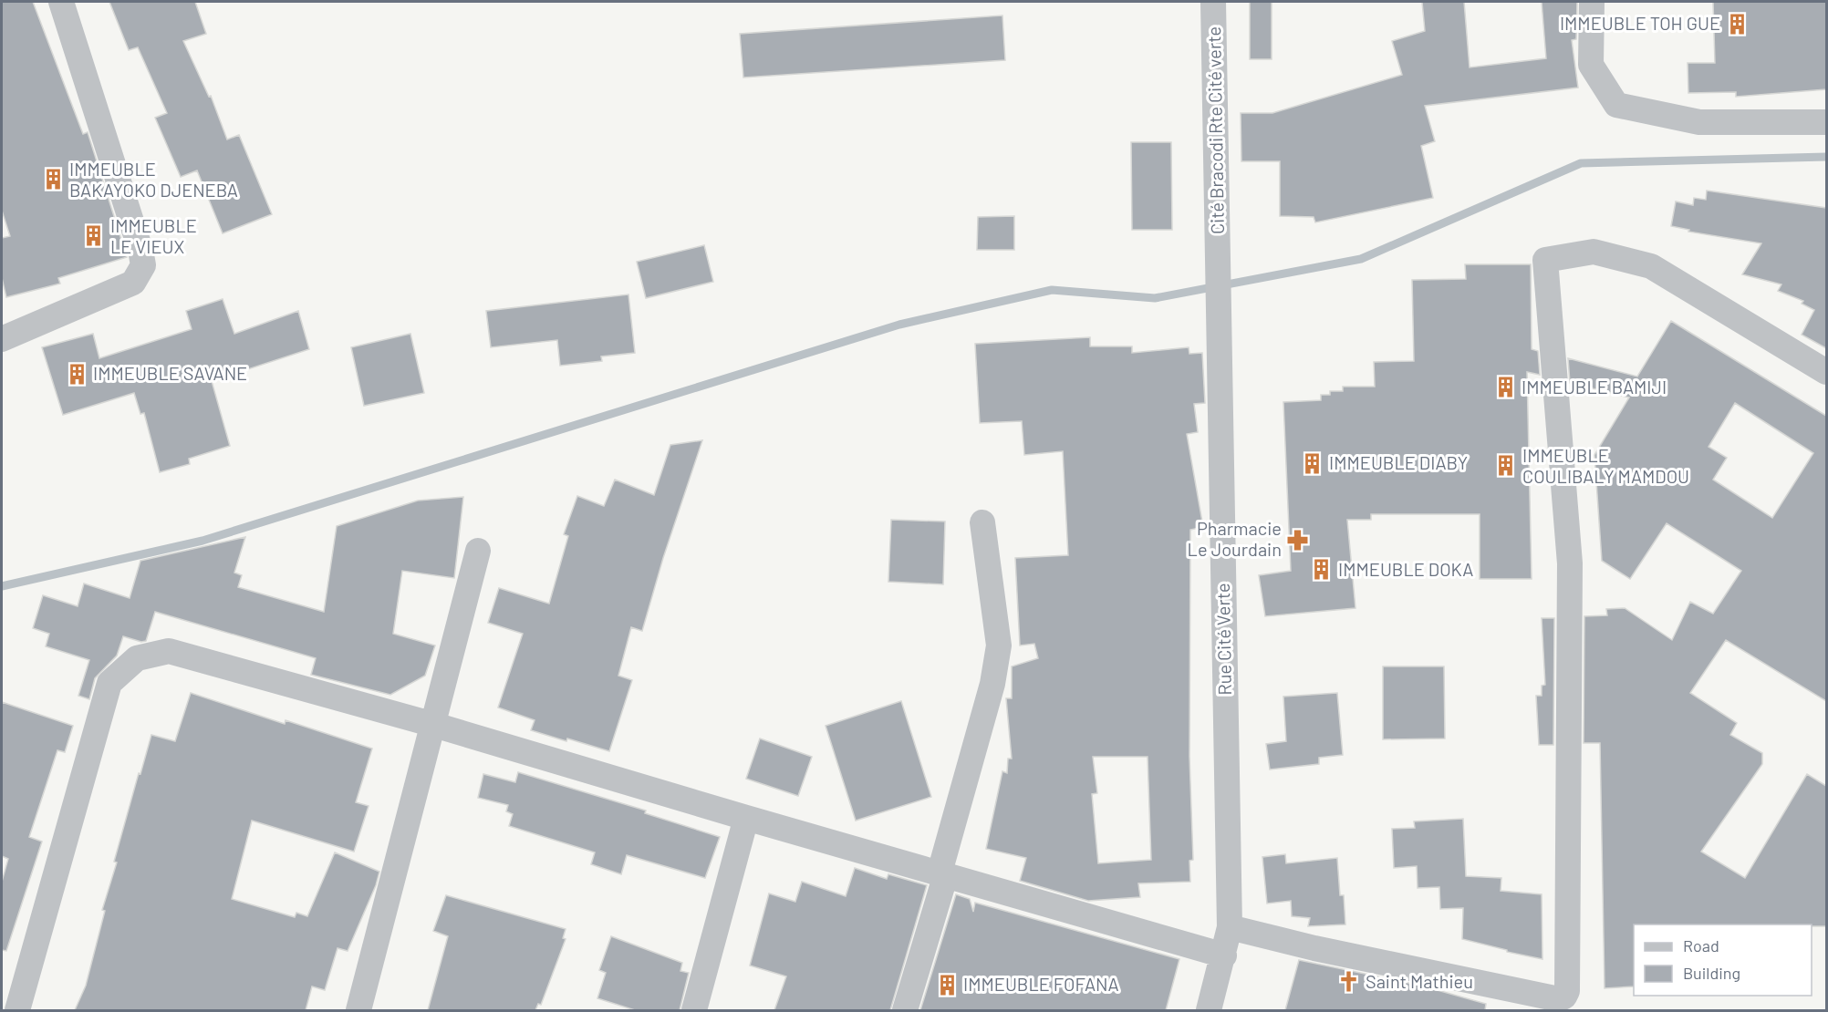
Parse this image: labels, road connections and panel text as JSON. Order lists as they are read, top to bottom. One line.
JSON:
{"streets":{"street":["Cité Bracodi Rte Cité verte","Rue Cité Verte"]},"crossings":[["Cité Bracodi Rte Cité verte","Rue Cité Verte"]],"places":{"building":["IMMEUBLE TOH GUE","IMMEUBLE BAKAYOKO DJENEBA","IMMEUBLE LE VIEUX","IMMEUBLE SAVANE","IMMEUBLE BAMIJI","IMMEUBLE DIABY","IMMEUBLE COULIBALY MAMDOU","IMMEUBLE DOKA","IMMEUBLE FOFANA"],"pharmacy":["Pharmacie Le Jourdain"],"church":["Saint Mathieu"]},"legend":["Road","Building"]}
